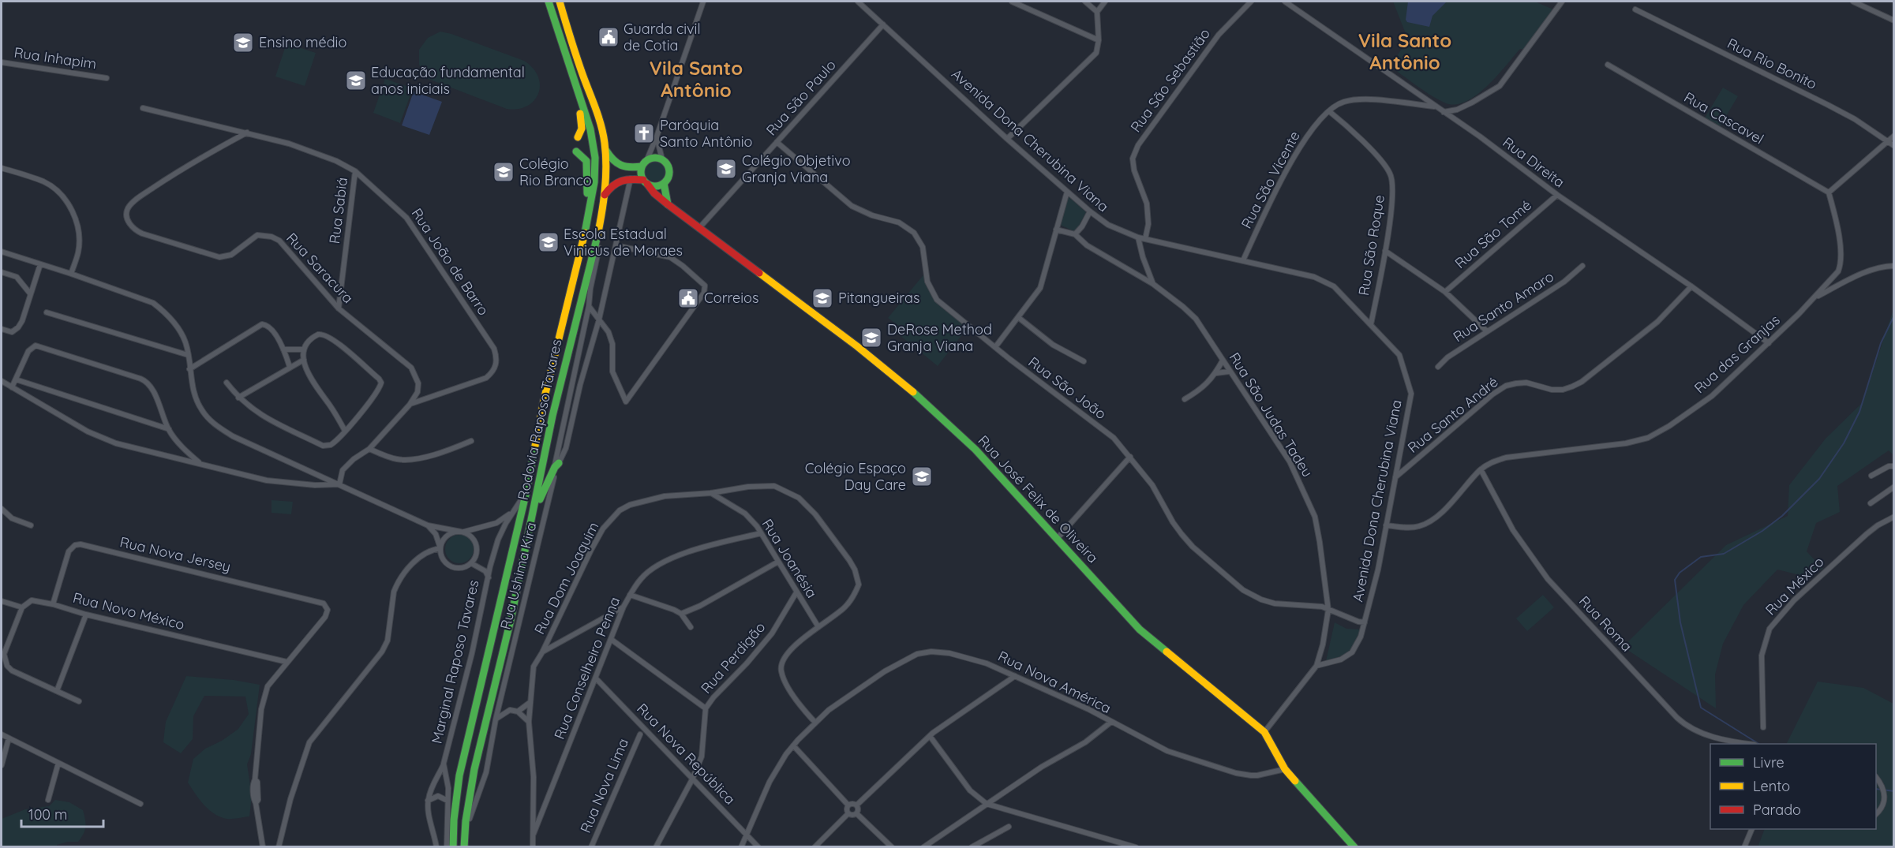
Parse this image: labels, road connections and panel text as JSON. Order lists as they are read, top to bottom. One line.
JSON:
{"streets":{"main road":["Rodovia Raposo Tavares","Rua José Felix de Oliveira"],"street":["Rua Inhapim","Rua Rio Bonito","Rua São Sebastião","Rua São Paulo","Rua Cascavel","Avenida Dona Cherubina Viana","Rua Direita","Rua São Vicente","Rua Sabiá","Rua São Tomé","Rua São Roque","Rua João de Barro","Rua Saracura","Rua Santo Amaro","Rua das Granjas","Rua São João","Rua São Judas Tadeu","Rua Santo André","Rua Nova Jersey","Rua Joanésia","Rua Ushima Kira","Rua Dom Joaquim","Rua México","Rua Novo México","Rua Roma","Rua Perdigão","Marginal Raposo Tavares","Rua Conselheiro Penna","Rua Nova América","Rua Nova República","Rua Nova Lima"]},"crossings":[["Rua São Sebastião","Avenida Dona Cherubina Viana"],["Rua São Paulo","Avenida Dona Cherubina Viana"],["Rua São Paulo","Rua São João"],["Rua São Paulo","Rua José Felix de Oliveira"],["Rua Cascavel","Rua das Granjas"],["Avenida Dona Cherubina Viana","Rua São Vicente"],["Avenida Dona Cherubina Viana","Rua São Roque"],["Avenida Dona Cherubina Viana","Rua das Granjas"],["Avenida Dona Cherubina Viana","Rua São João"],["Avenida Dona Cherubina Viana","Rua São Judas Tadeu"],["Avenida Dona Cherubina Viana","Rua Santo André"],["Rua Direita","Rua São Vicente"],["Rua Direita","Rua São Tomé"],["Rua Direita","Rua das Granjas"],["Rua Direita","Rua Santo André"],["Rua São Vicente","Rua São Roque"],["Rua Sabiá","Rua João de Barro"],["Rua Sabiá","Rua Saracura"],["Rua João de Barro","Rua Saracura"],["Rua das Granjas","Rua Roma"],["Rua São João","Rua São Judas Tadeu"],["Rua São Judas Tadeu","Rua José Felix de Oliveira"],["Rodovia Raposo Tavares","Rua Ushima Kira"],["Rodovia Raposo Tavares","Marginal Raposo Tavares"],["Rua Nova Jersey","Rua Novo México"],["Rua Joanésia","Rua Dom Joaquim"],["Rua Joanésia","Rua Perdigão"],["Rua Joanésia","Rua Conselheiro Penna"],["Rua Dom Joaquim","Rua Conselheiro Penna"],["Rua Dom Joaquim","Rua Nova América"],["Rua Perdigão","Rua Nova República"],["Rua Conselheiro Penna","Rua Nova República"],["Rua Nova América","Rua Nova República"]],"districts":["Vila Santo Antônio","Vila Santo Antônio"],"places":{"public building":["Guarda civil de Cotia","Correios"],"school or university":["Ensino médio","Educação fundamental anos iniciais","Colégio Objetivo Granja Viana","Colégio Rio Branco","Escola Estadual Vinicus de Moraes","Pitangueiras","DeRose Method Granja Viana","Colégio Espaço Day Care"],"church":["Paróquia Santo Antônio"]},"legend":["Livre","Lento","Parado"],"scale_bar":"100 m"}
